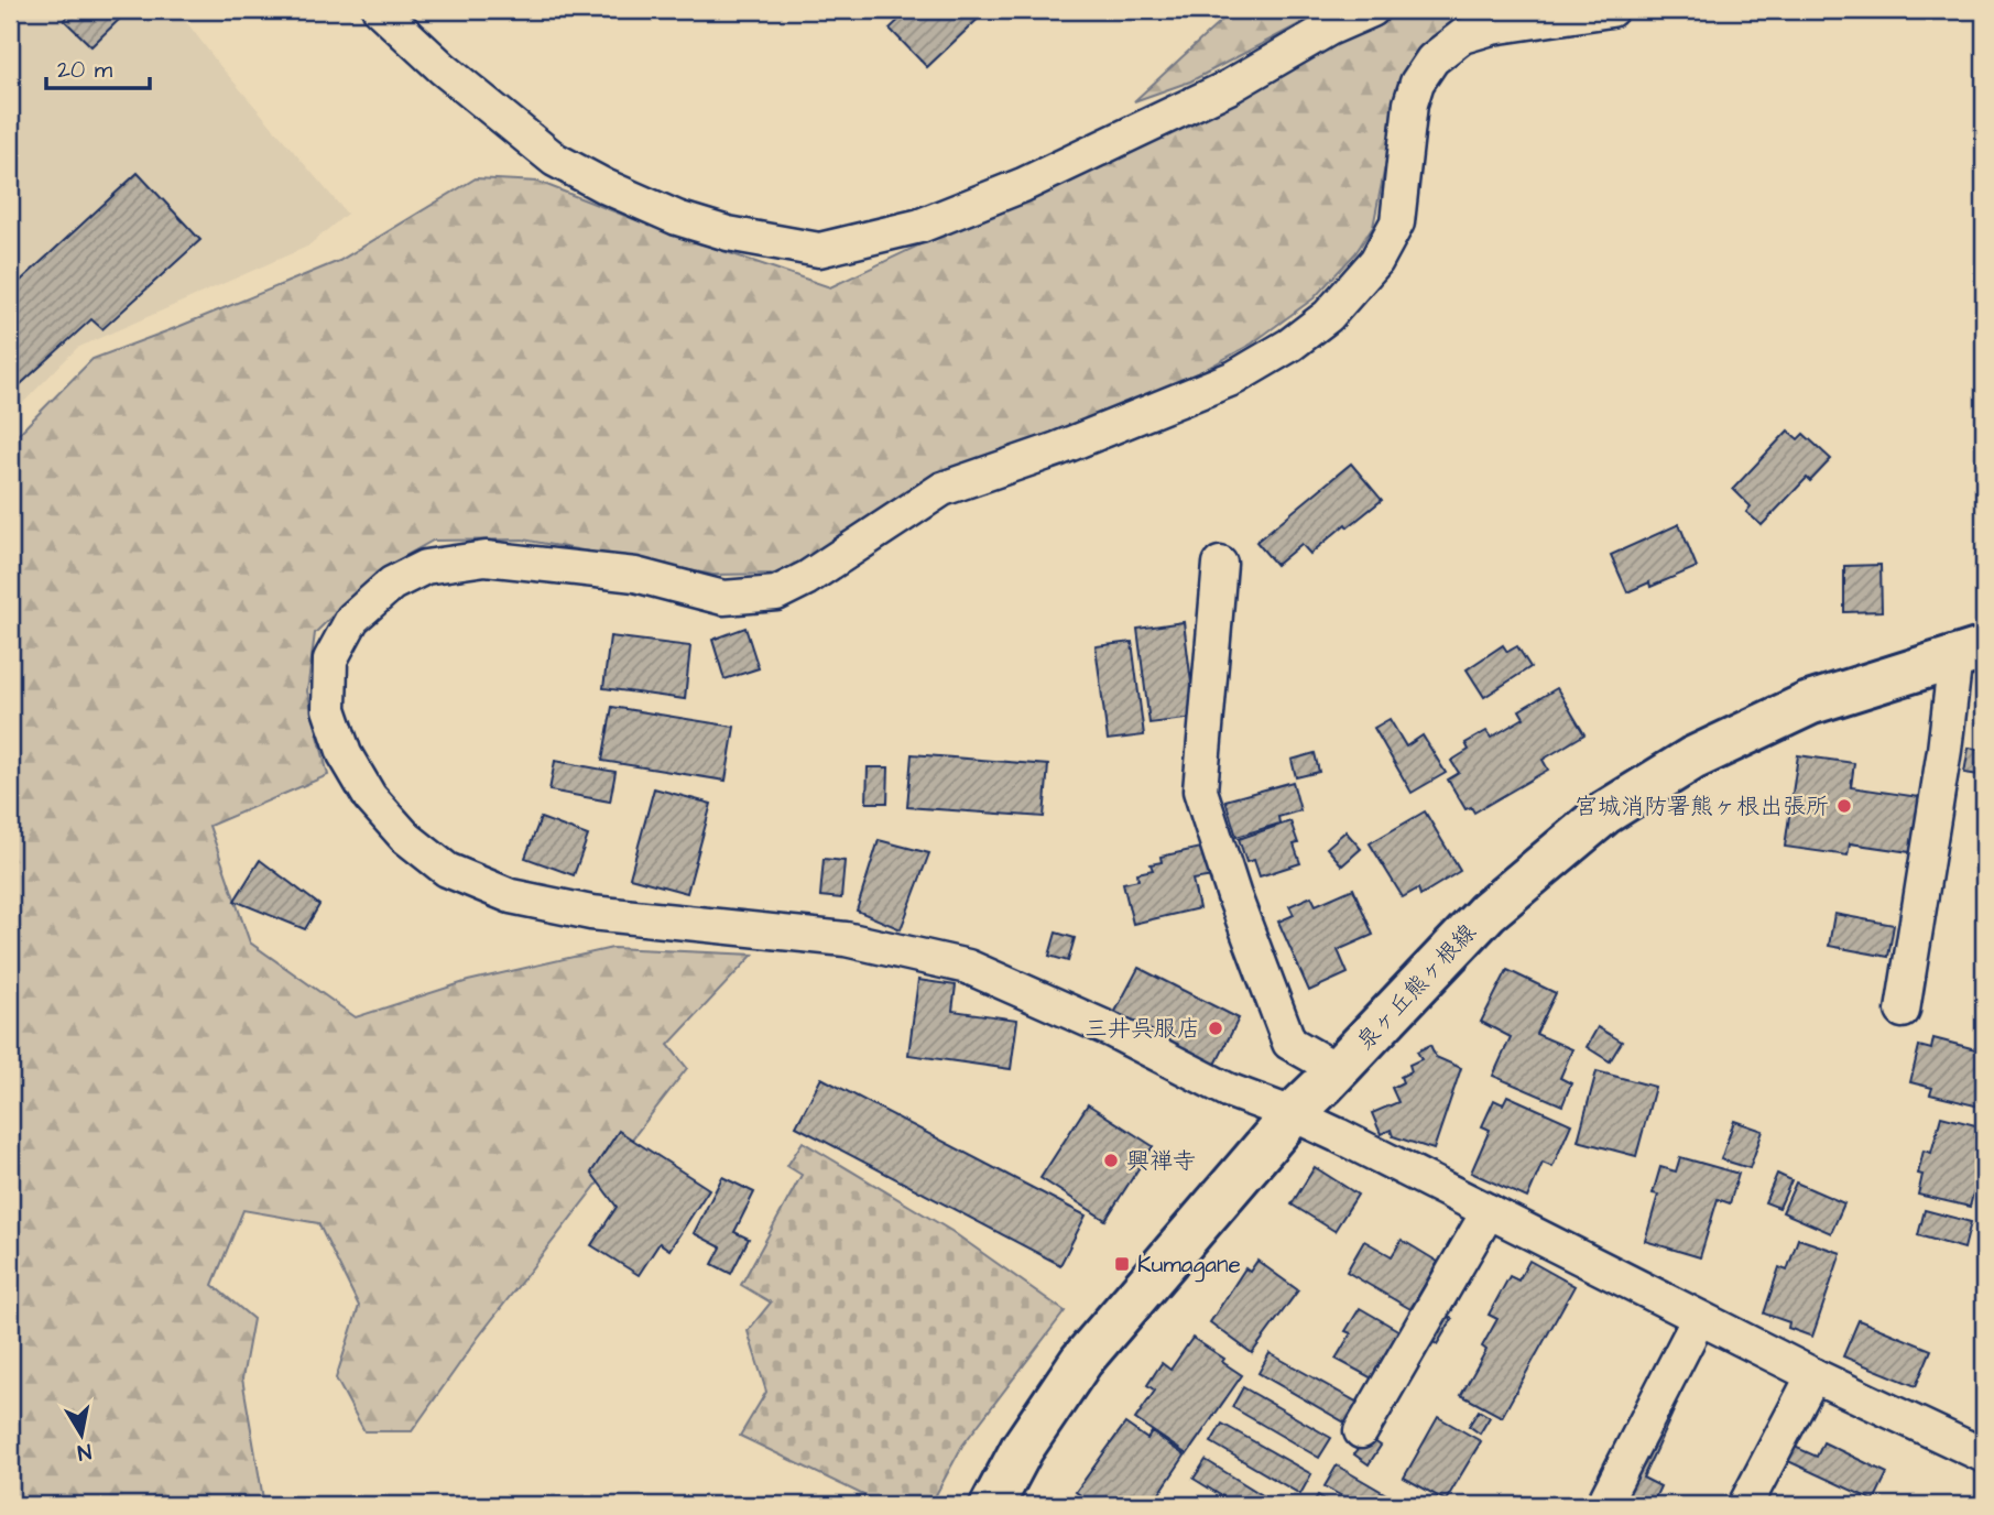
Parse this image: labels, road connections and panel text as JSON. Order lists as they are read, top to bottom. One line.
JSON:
{"streets":{"main road":["泉ヶ丘熊ヶ根線"]},"places":{"other":["宮城消防署熊ヶ根出張所","三井呉服店","興禅寺"],"transit":["Kumagane"]},"scale_bar":"20 m","north":"bottom"}
